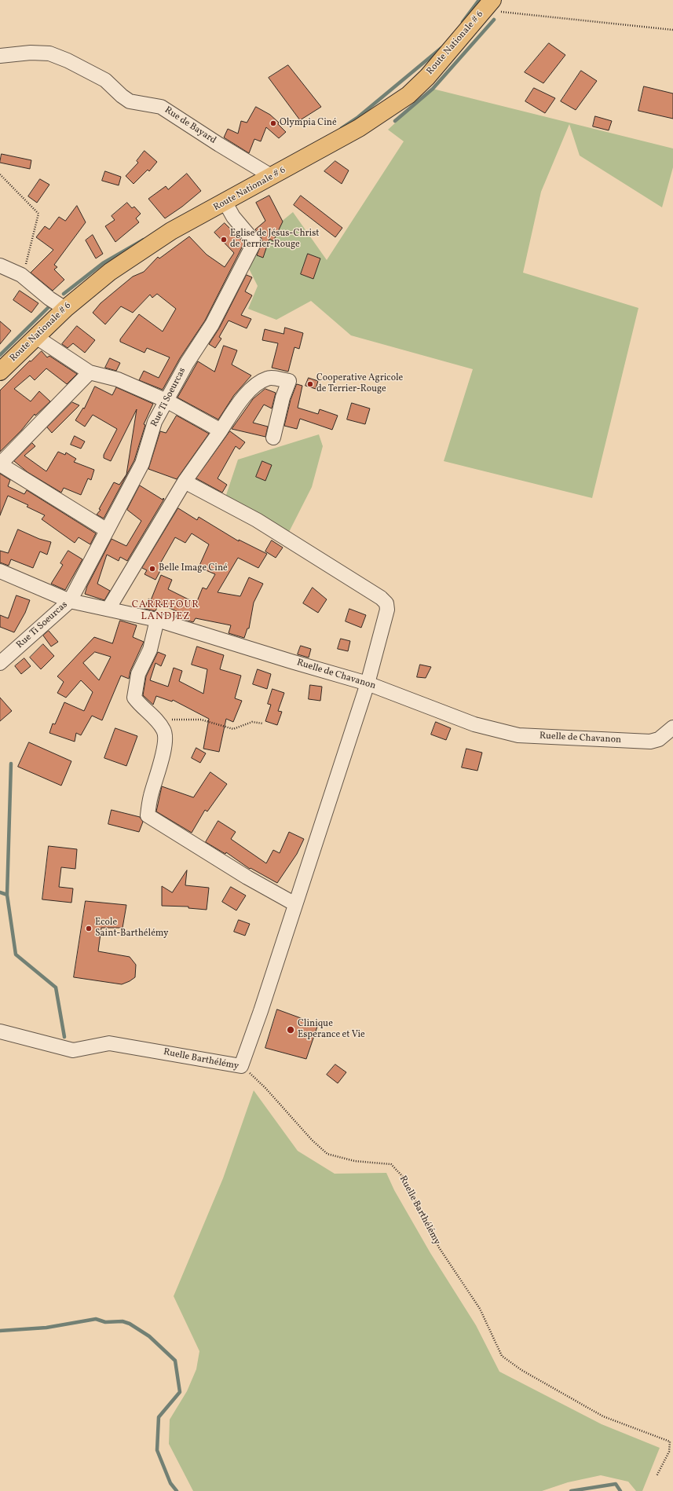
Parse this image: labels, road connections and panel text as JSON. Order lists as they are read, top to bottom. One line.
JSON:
{"streets":{"main road":["Route Nationale # 6"],"street":["Rue de Bayard","Rue Ti Soeurcas","Ruelle de Chavanon","Ruelle Barthélémy"]},"crossings":[["Route Nationale # 6","Rue de Bayard"],["Route Nationale # 6","Rue Ti Soeurcas"],["Rue Ti Soeurcas","Ruelle de Chavanon"]],"districts":["CARREFOUR LANDJEZ"],"places":["Olympia Ciné","Eglise de Jésus-Christ de Terrier-Rouge","Cooperative Agricole de Terrier-Rouge","Belle Image Ciné","Ecole Saint-Barthélémy","Clinique Esperance et Vie"]}
